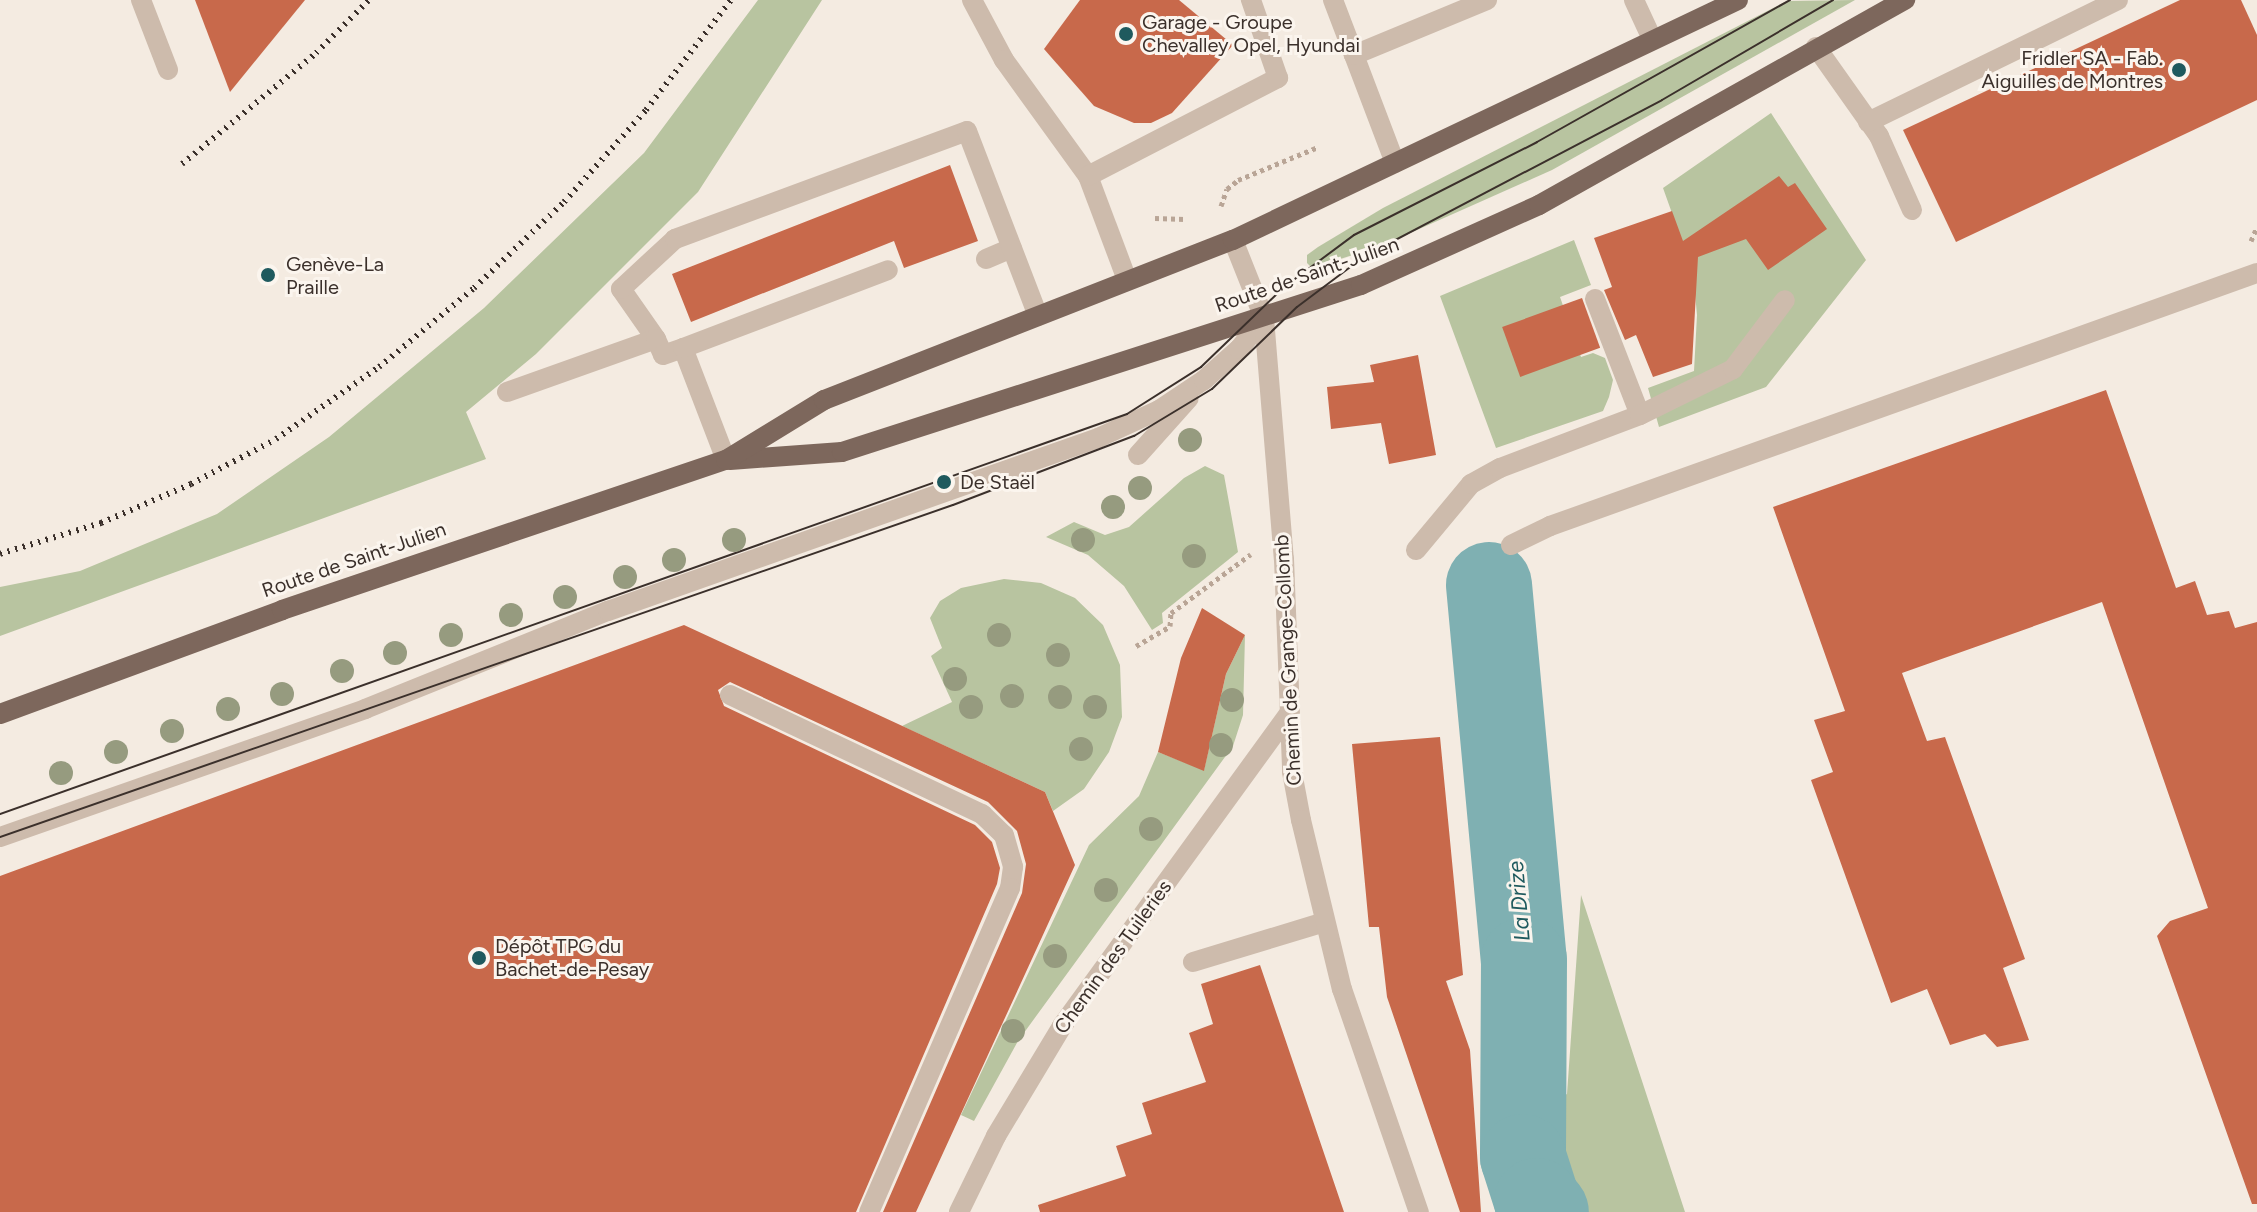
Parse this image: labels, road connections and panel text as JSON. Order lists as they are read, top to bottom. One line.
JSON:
{"streets":{"main road":["Route de Saint-Julien"],"street":["Chemin de Grange-Collomb","Chemin des Tuileries"]},"crossings":[["Route de Saint-Julien","Chemin de Grange-Collomb"],["Chemin de Grange-Collomb","Chemin des Tuileries"]],"water":["La Drize"],"places":["Garage - Groupe Chevalley Opel, Hyundai","Fridler SA - Fab. Aiguilles de Montres","Genève-La Praille","De Staël","Dépôt TPG du Bachet-de-Pesay"]}
